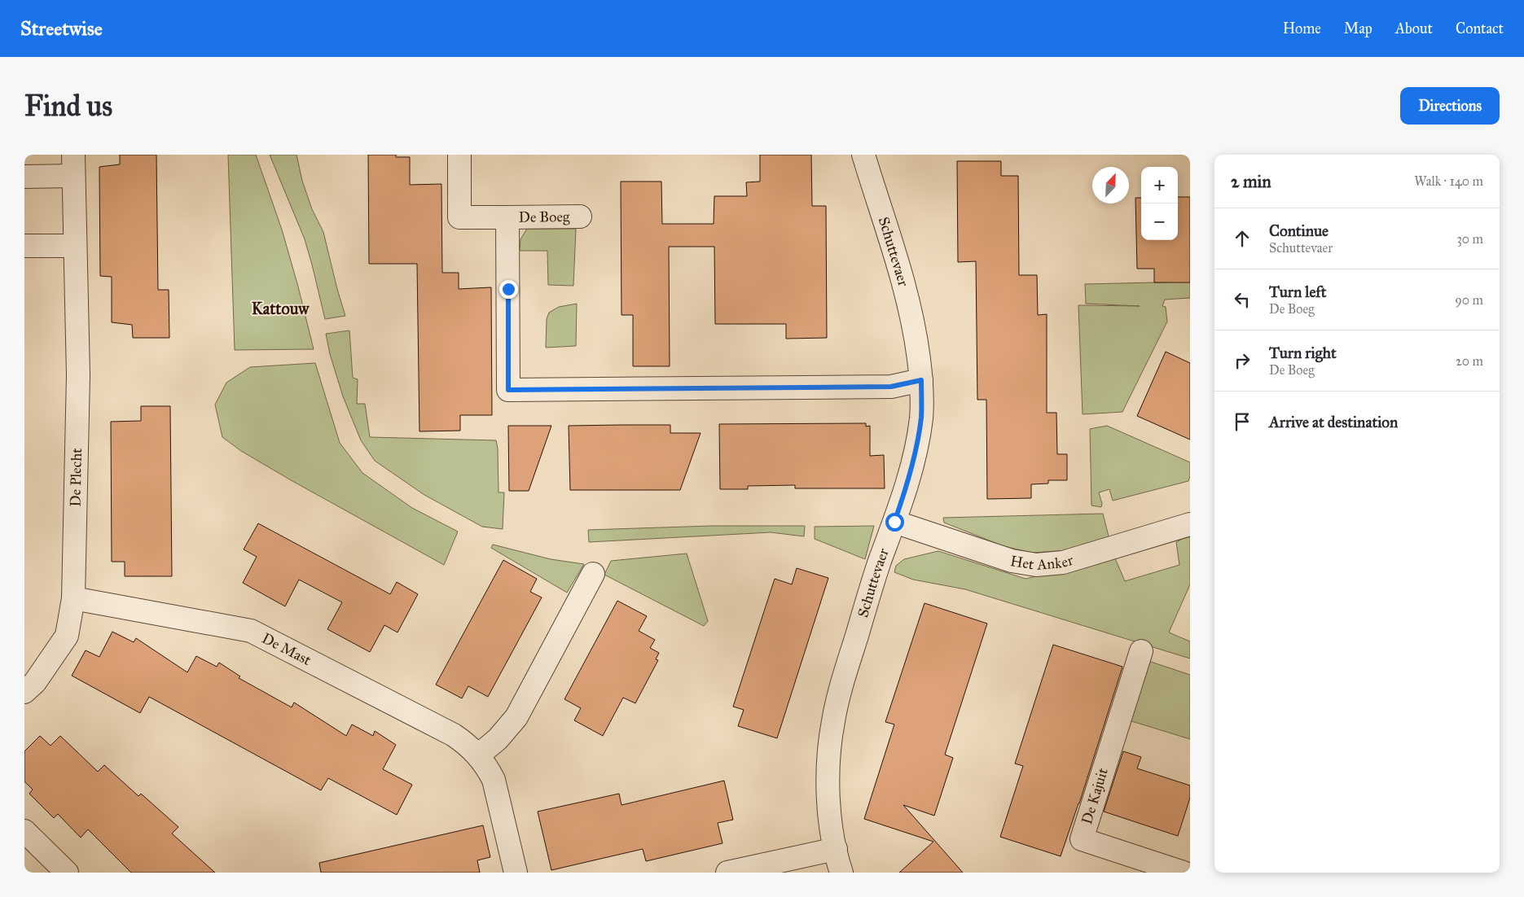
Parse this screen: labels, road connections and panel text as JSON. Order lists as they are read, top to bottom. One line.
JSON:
{"streets":{"street":["De Boeg","Schuttevaer","De Plecht","Het Anker","De Mast","De Kajuit"]},"crossings":[["De Boeg","Schuttevaer"],["Schuttevaer","Het Anker"],["De Plecht","De Mast"]],"districts":["Kattouw"],"north":"top right","page":{"header":"Streetwise","nav":["Home","Map","About","Contact"],"buttons":"Directions","title":"Find us","heading":["2 min","Walk · 140 m"],"map_buttons":["+","−"],"list":[["Continue","Schuttevaer","30 m"],["Turn left","De Boeg","90 m"],["Turn right","De Boeg","20 m"],"Arrive at destination"]}}
